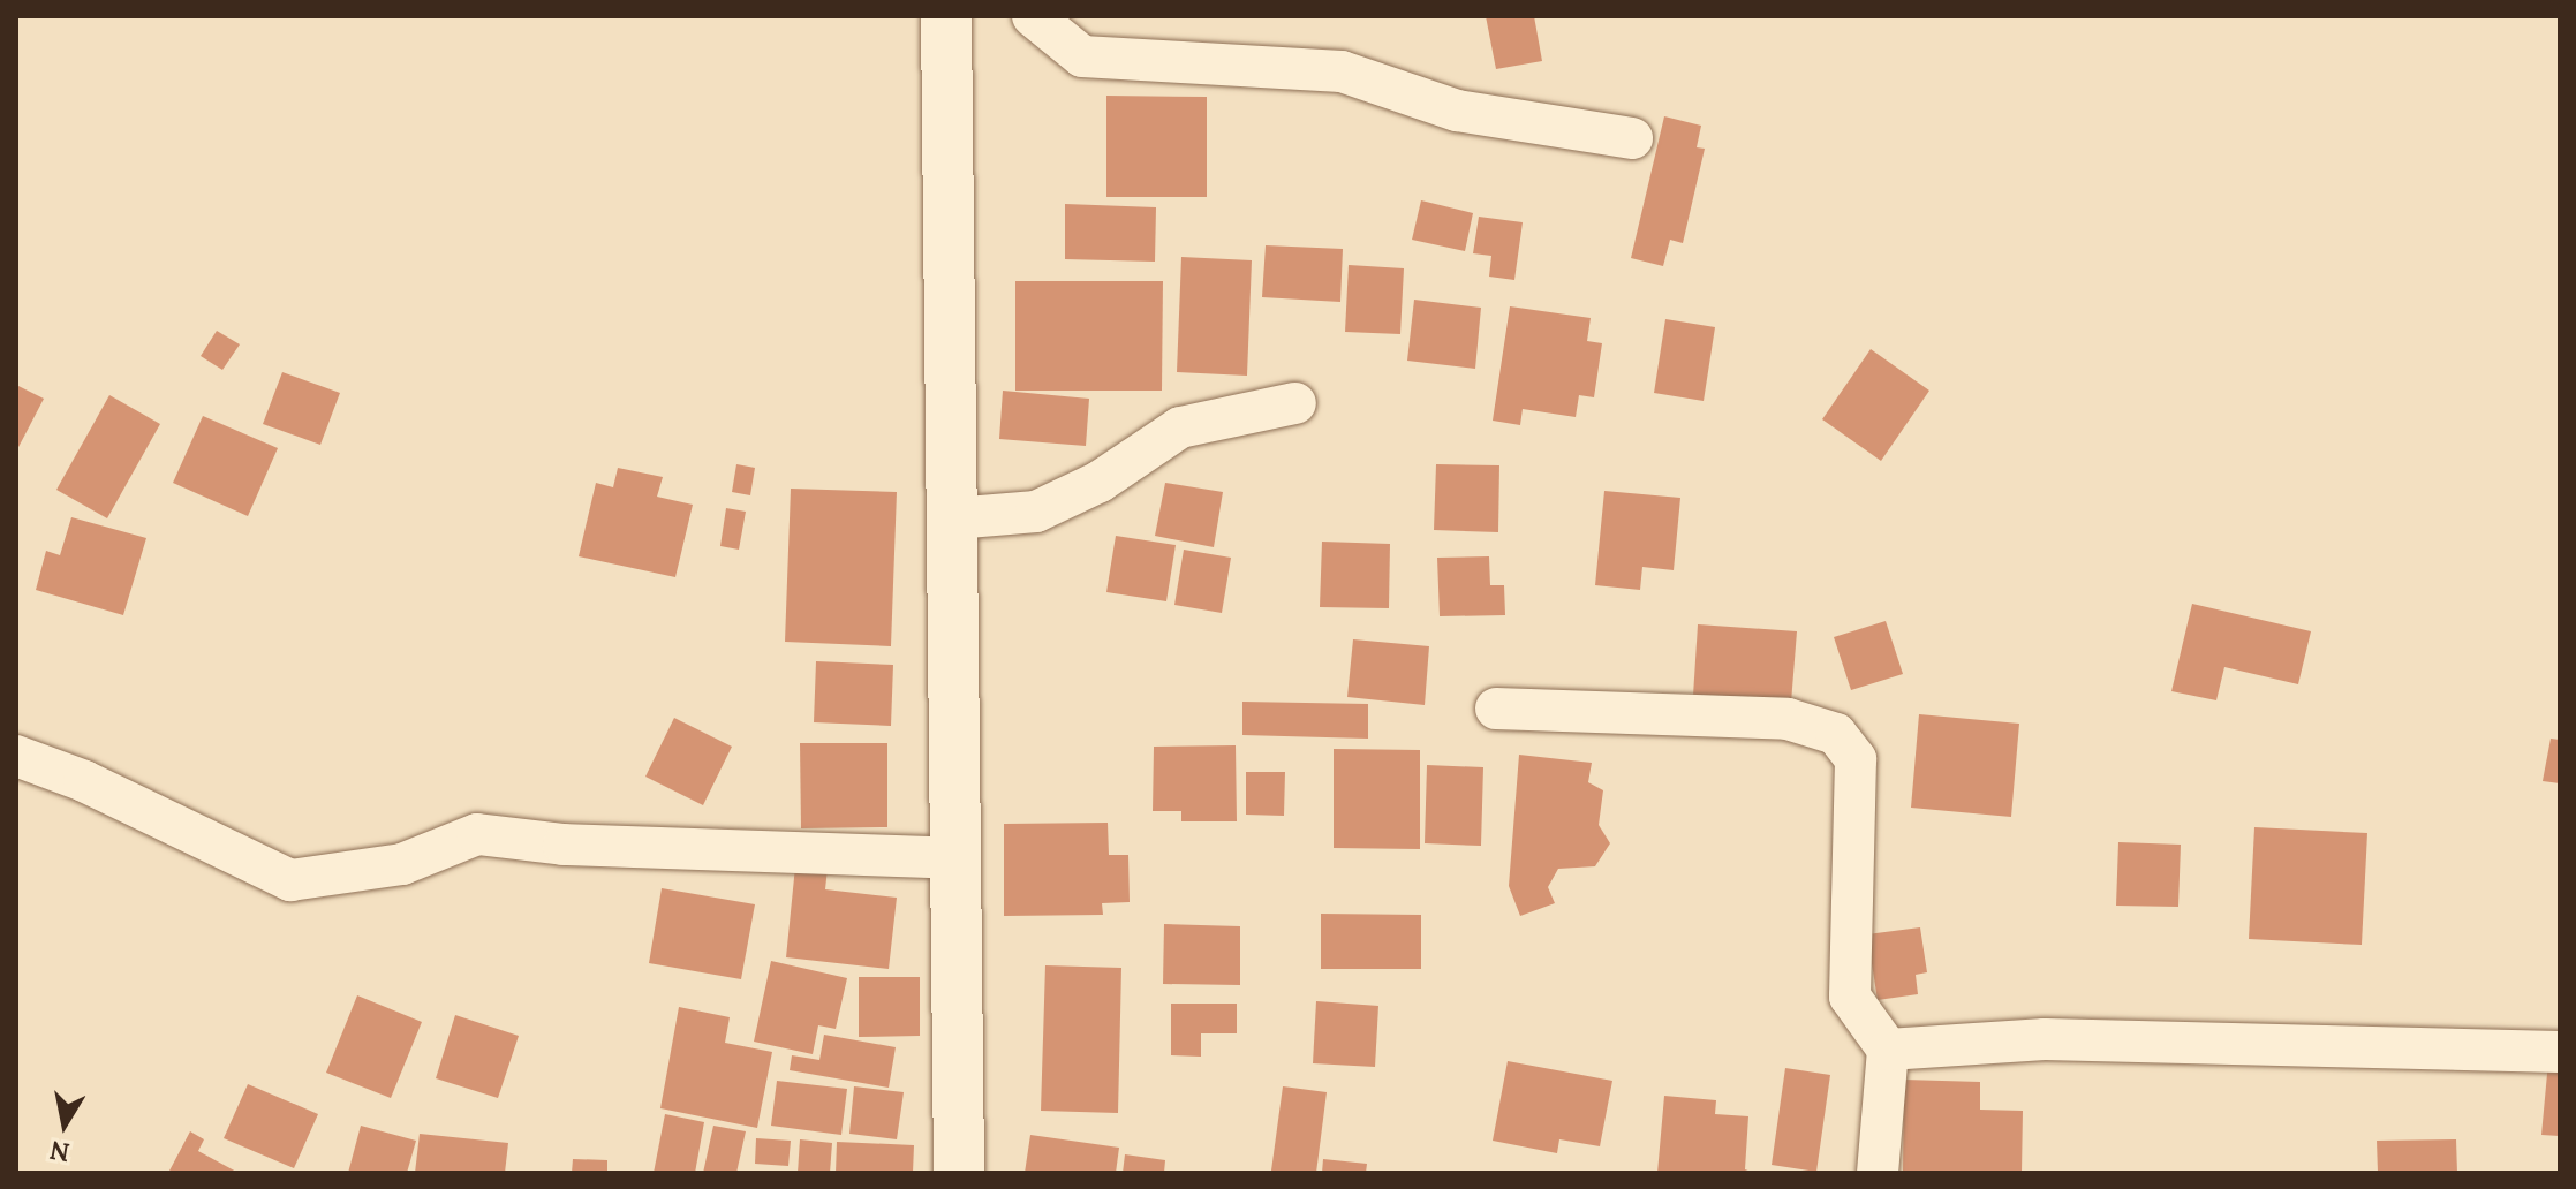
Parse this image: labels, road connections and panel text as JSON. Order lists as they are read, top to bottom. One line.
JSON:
{"north":"bottom"}
